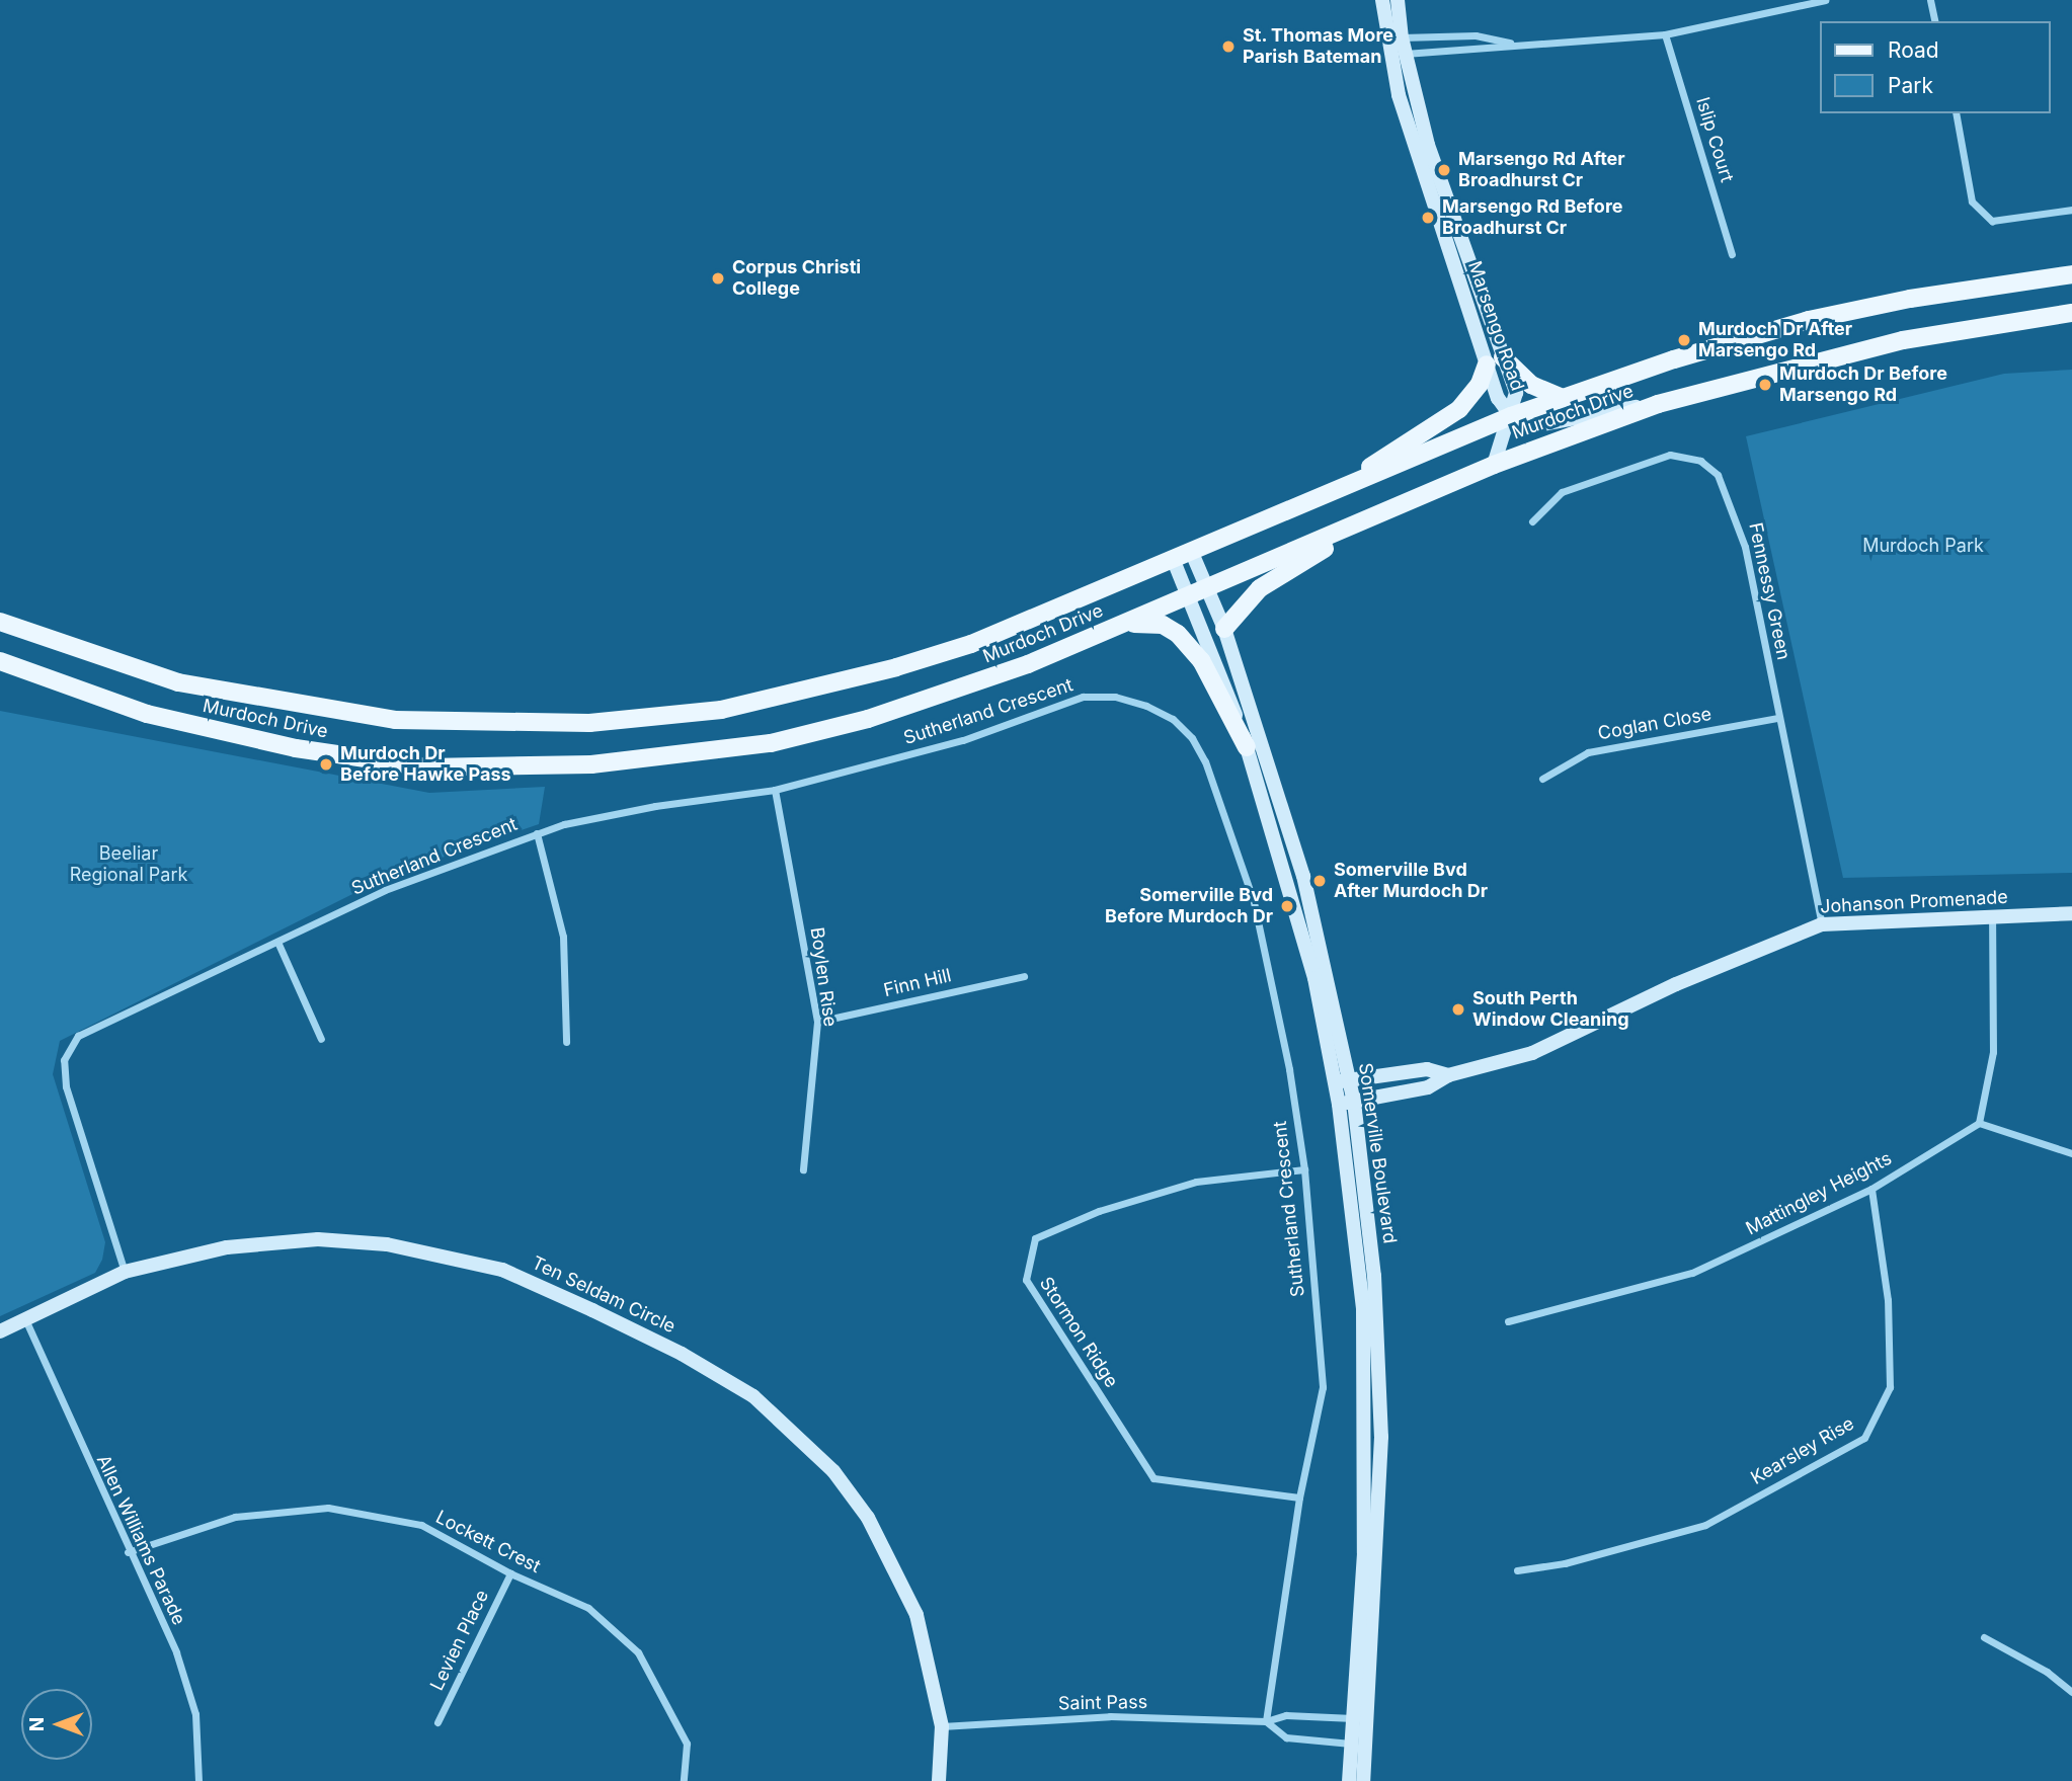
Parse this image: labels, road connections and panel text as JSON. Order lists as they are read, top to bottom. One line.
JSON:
{"streets":{"main road":["Murdoch Drive"],"street":["Islip Court","Marsengo Road","Fennessy Green","Sutherland Crescent","Coglan Close","Johanson Promenade","Boylen Rise","Finn Hill","Somerville Boulevard","Mattingley Heights","Ten Seldam Circle","Stormon Ridge","Kearsley Rise","Allen Williams Parade","Lockett Crest","Levien Place","Saint Pass"]},"crossings":[["Marsengo Road","Murdoch Drive"],["Murdoch Drive","Somerville Boulevard"],["Fennessy Green","Coglan Close"],["Fennessy Green","Johanson Promenade"],["Sutherland Crescent","Boylen Rise"],["Sutherland Crescent","Ten Seldam Circle"],["Sutherland Crescent","Stormon Ridge"],["Sutherland Crescent","Saint Pass"],["Johanson Promenade","Somerville Boulevard"],["Boylen Rise","Finn Hill"],["Somerville Boulevard","Saint Pass"],["Mattingley Heights","Kearsley Rise"],["Ten Seldam Circle","Allen Williams Parade"],["Ten Seldam Circle","Saint Pass"],["Allen Williams Parade","Lockett Crest"],["Lockett Crest","Levien Place"]],"parks":["Murdoch Park","Beeliar Regional Park"],"places":["St. Thomas More Parish Bateman","Marsengo Rd After Broadhurst Cr","Marsengo Rd Before Broadhurst Cr","Corpus Christi College","Murdoch Dr After Marsengo Rd","Murdoch Dr Before Marsengo Rd","Murdoch Dr Before Hawke Pass","Somerville Bvd After Murdoch Dr","Somerville Bvd Before Murdoch Dr","South Perth Window Cleaning"],"legend":["Road","Park"],"north":"left"}
